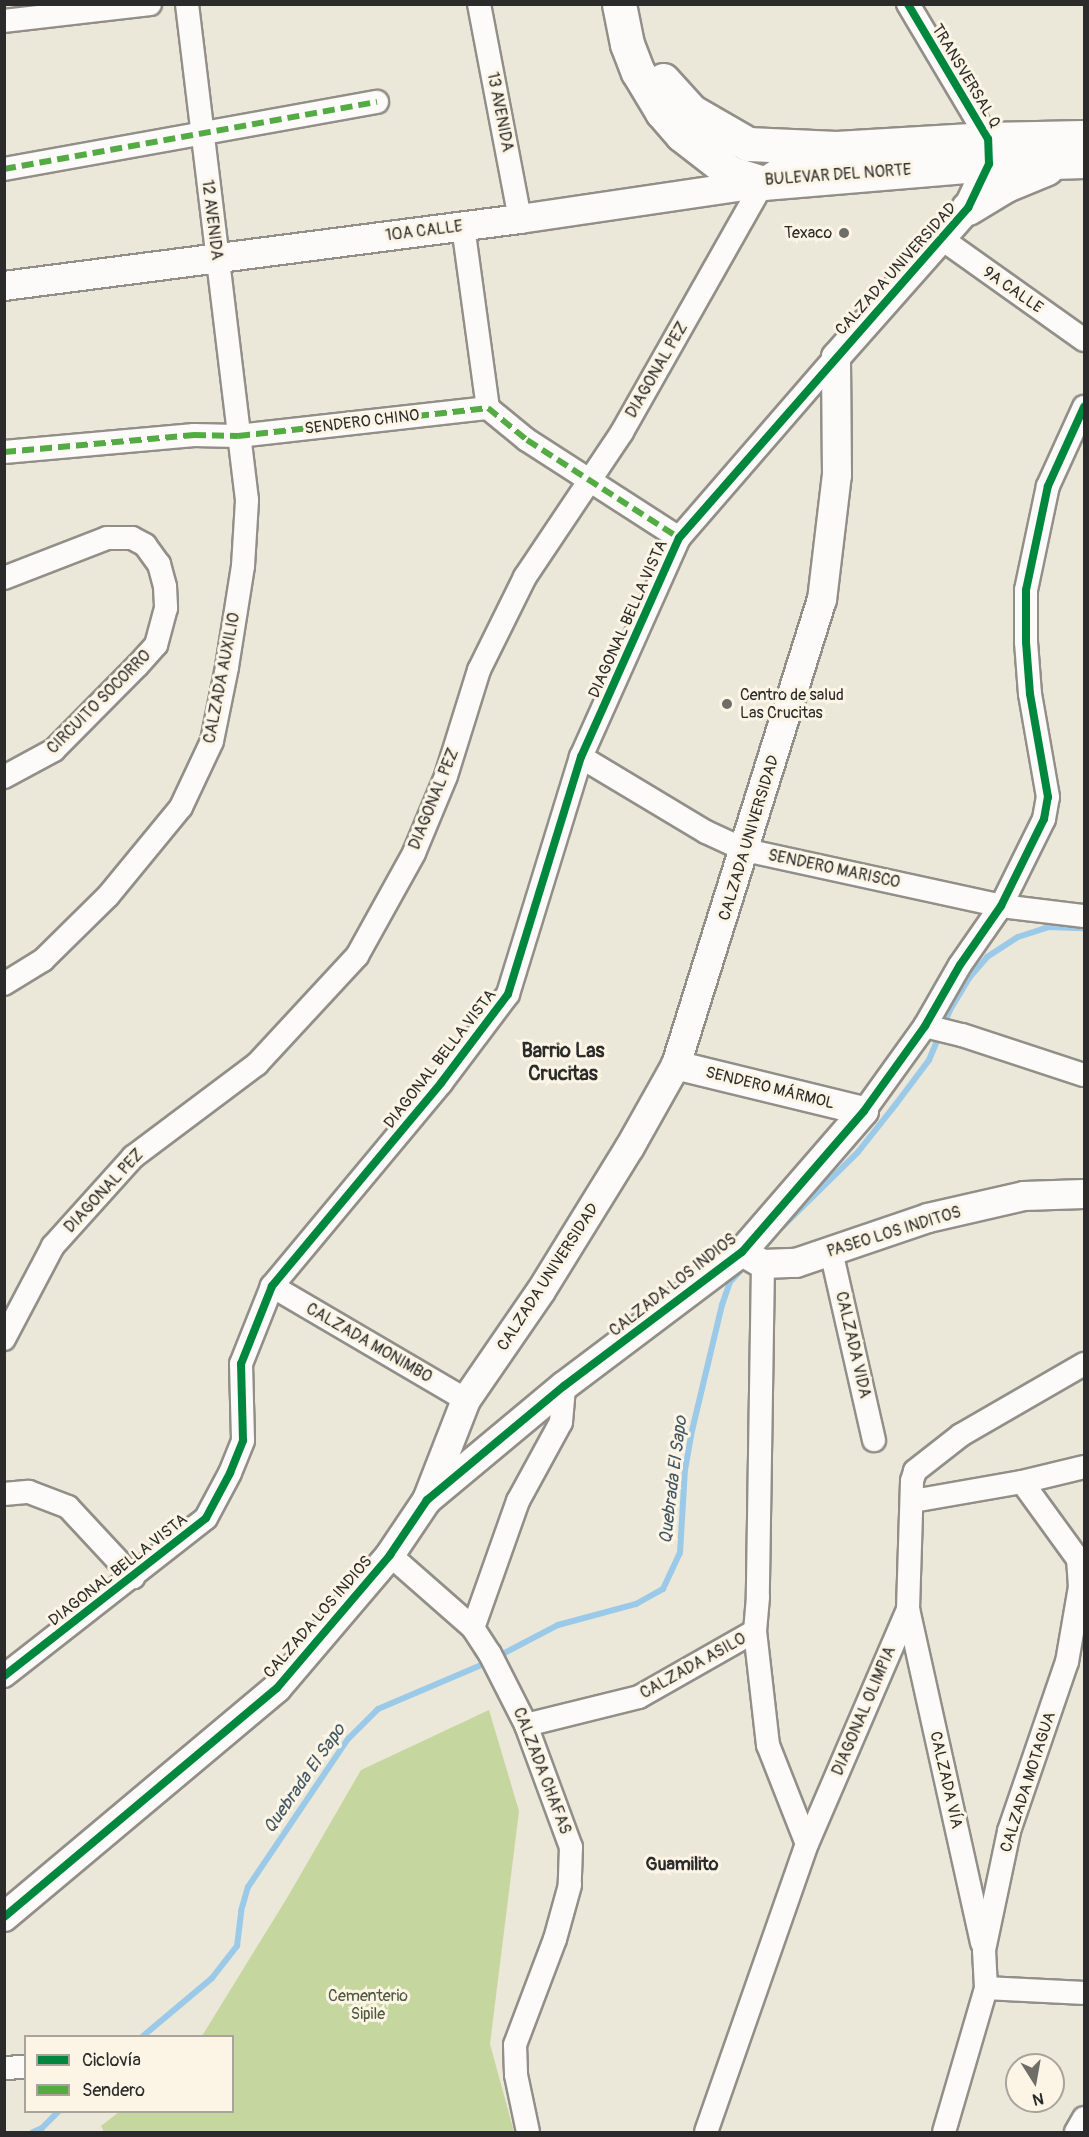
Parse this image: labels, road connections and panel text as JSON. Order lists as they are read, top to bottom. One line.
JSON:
{"streets":{"main road":["BULEVAR DEL NORTE"],"street":["TRANSVERSAL Q","13 AVENIDA","12 AVENIDA","10A CALLE","CALZADA UNIVERSIDAD","9A CALLE","DIAGONAL PEZ","SENDERO CHINO","DIAGONAL BELLA VISTA","CALZADA AUXILIO","CIRCUITO SOCORRO","SENDERO MARISCO","SENDERO MÁRMOL","PASEO LOS INDITOS","CALZADA LOS INDIOS","CALZADA MONIMBO","CALZADA VIDA","CALZADA ASILO","DIAGONAL OLIMPIA","CALZADA CHAFAS","CALZADA VÍA","CALZADA MOTAGUA"]},"crossings":[["TRANSVERSAL Q","BULEVAR DEL NORTE"],["TRANSVERSAL Q","CALZADA UNIVERSIDAD"],["13 AVENIDA","10A CALLE"],["BULEVAR DEL NORTE","10A CALLE"],["BULEVAR DEL NORTE","CALZADA UNIVERSIDAD"],["BULEVAR DEL NORTE","DIAGONAL PEZ"],["12 AVENIDA","10A CALLE"],["12 AVENIDA","SENDERO CHINO"],["12 AVENIDA","CALZADA AUXILIO"],["10A CALLE","DIAGONAL PEZ"],["CALZADA UNIVERSIDAD","9A CALLE"],["CALZADA UNIVERSIDAD","DIAGONAL BELLA VISTA"],["CALZADA UNIVERSIDAD","SENDERO MARISCO"],["CALZADA UNIVERSIDAD","SENDERO MÁRMOL"],["CALZADA UNIVERSIDAD","CALZADA LOS INDIOS"],["CALZADA UNIVERSIDAD","CALZADA MONIMBO"],["SENDERO CHINO","CALZADA AUXILIO"],["DIAGONAL BELLA VISTA","SENDERO MARISCO"],["DIAGONAL BELLA VISTA","CALZADA MONIMBO"],["SENDERO MARISCO","CALZADA LOS INDIOS"],["SENDERO MÁRMOL","CALZADA LOS INDIOS"],["PASEO LOS INDITOS","CALZADA LOS INDIOS"],["PASEO LOS INDITOS","CALZADA VIDA"],["CALZADA LOS INDIOS","CALZADA CHAFAS"],["CALZADA ASILO","CALZADA CHAFAS"],["DIAGONAL OLIMPIA","CALZADA VÍA"],["CALZADA VÍA","CALZADA MOTAGUA"]],"districts":["Barrio Las Crucitas","Guamilito"],"water":["Quebrada El Sapo"],"parks":["Cementerio Sipile"],"places":["Texaco","Centro de salud Las Crucitas"],"legend":["Ciclovía","Sendero"],"north":"bottom"}
